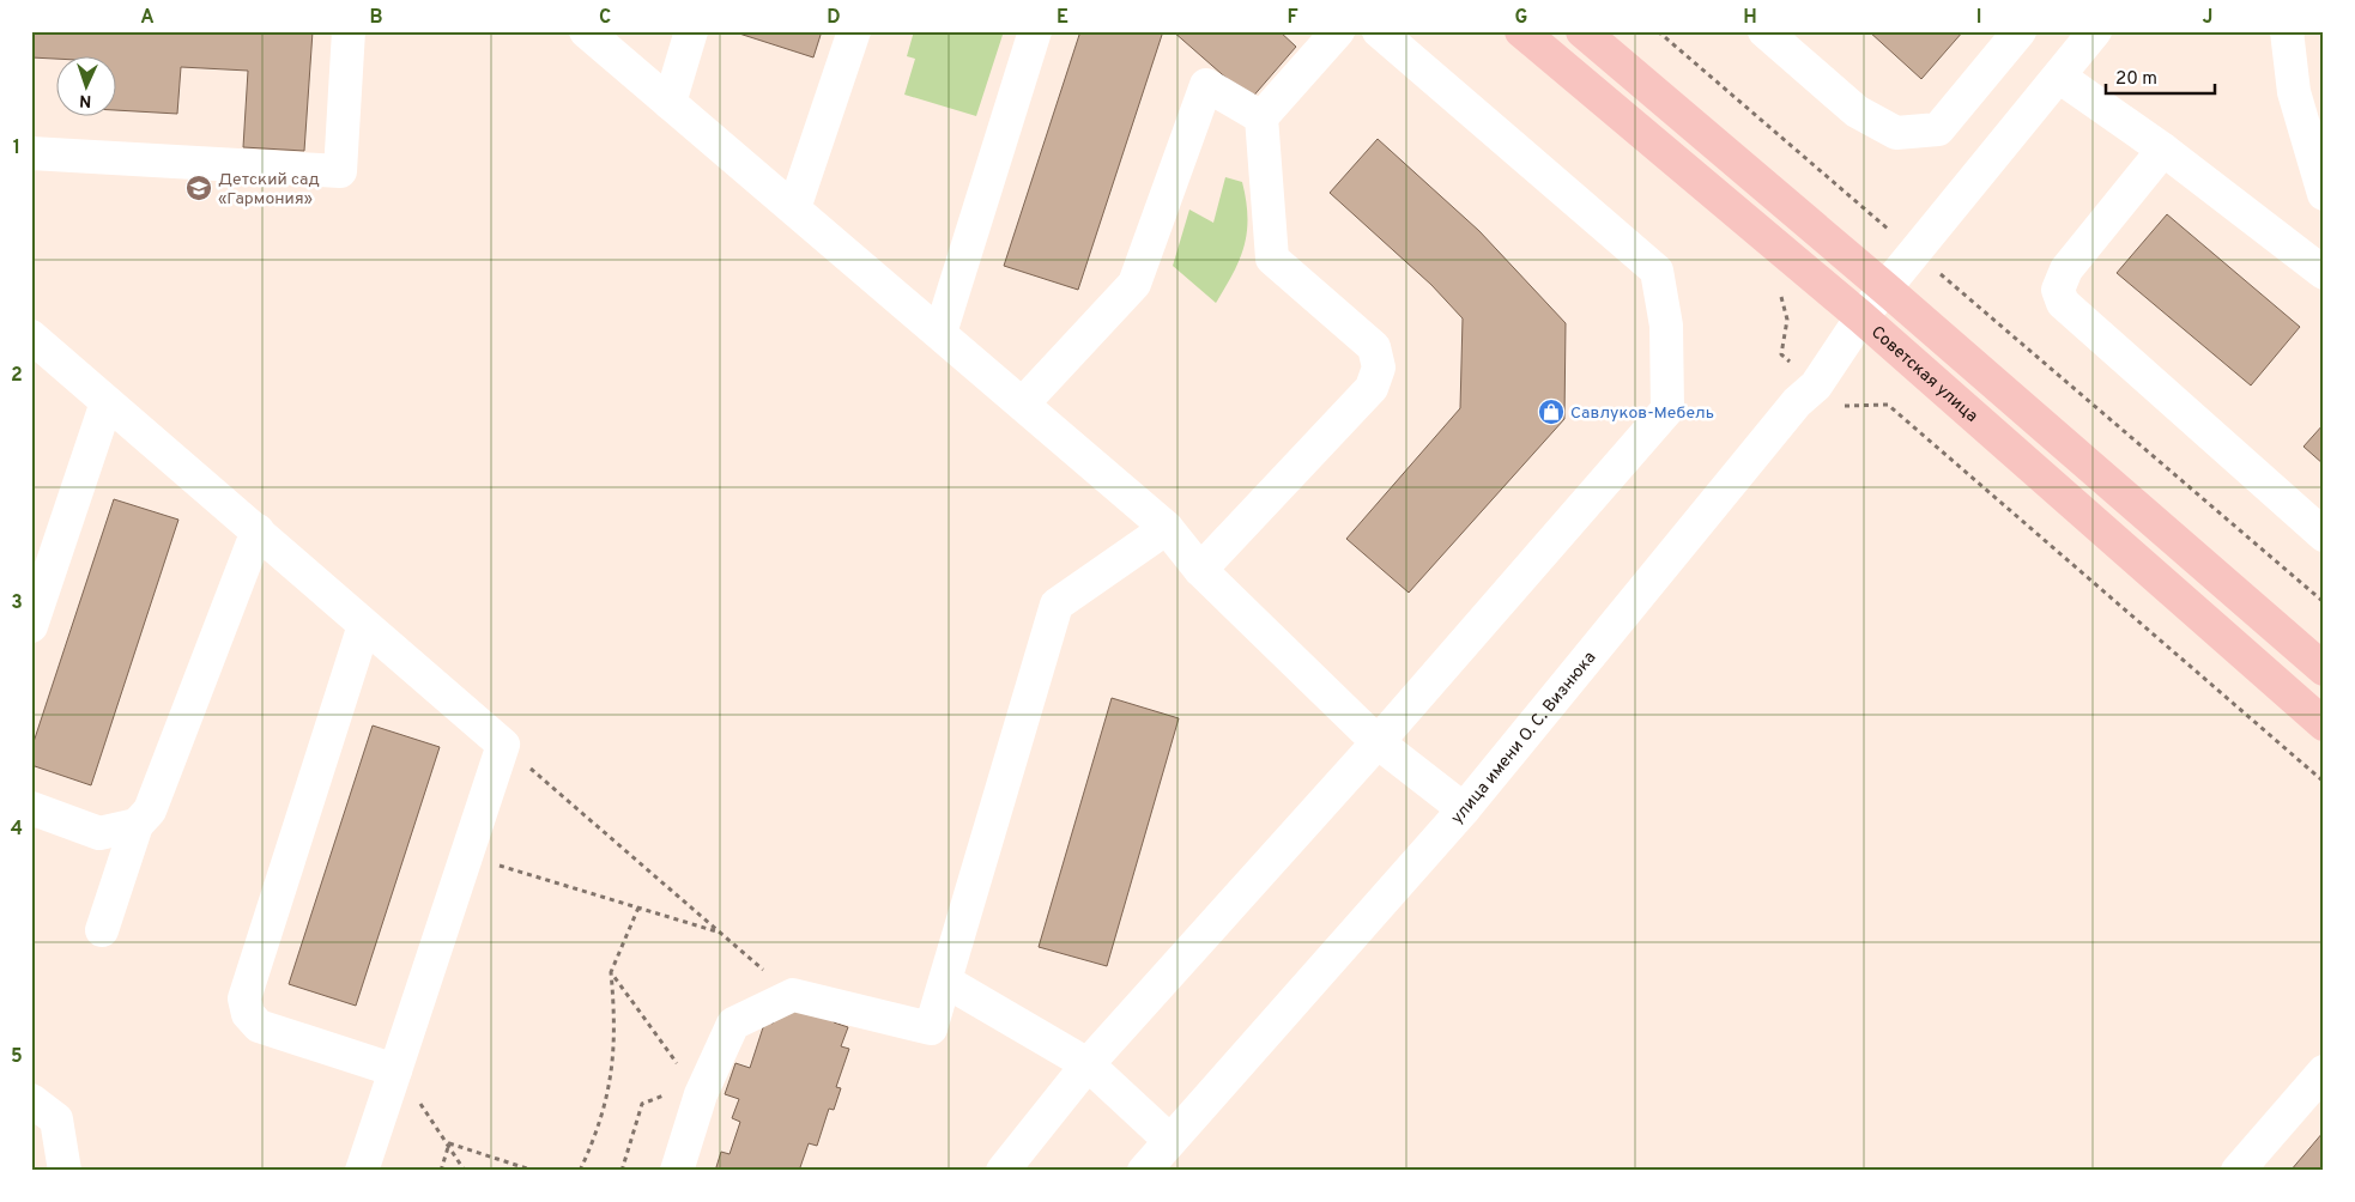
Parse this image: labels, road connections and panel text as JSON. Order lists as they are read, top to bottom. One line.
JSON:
{"streets":{"main road":["Советская улица"],"street":["улица имени О. С. Визнюка"]},"crossings":[["Советская улица","улица имени О. С. Визнюка"]],"places":{"school or university":["Детский сад «Гармония»"],"shop":["Савлуков-Мебель"]},"scale_bar":"20 m","north":"bottom","grid":{"columns":["A","B","C","D","E","F","G","H","I","J"],"rows":["1","2","3","4","5"]}}
